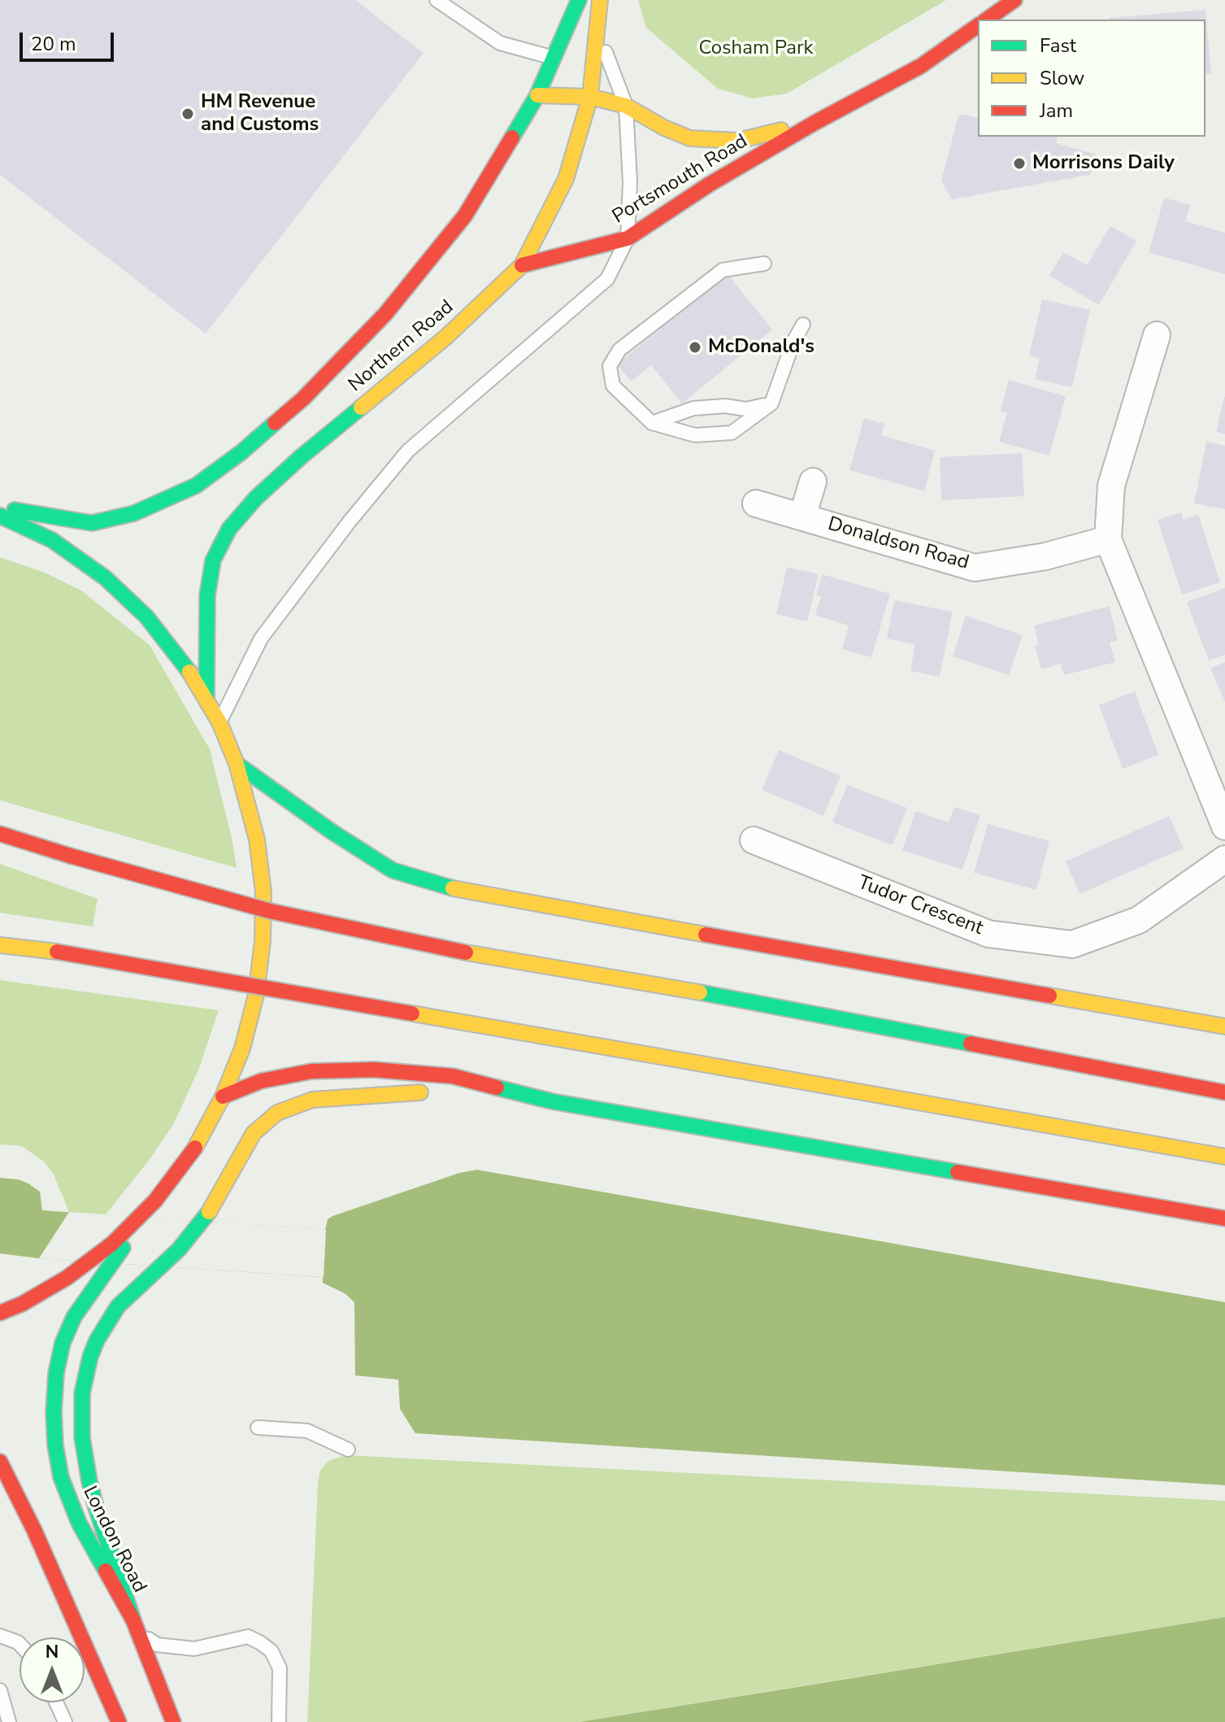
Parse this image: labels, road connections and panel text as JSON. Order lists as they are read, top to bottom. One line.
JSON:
{"streets":{"main road":["Portsmouth Road","Northern Road","London Road"],"street":["Donaldson Road","Tudor Crescent"]},"crossings":[["Portsmouth Road","Northern Road"]],"parks":["Cosham Park"],"places":["HM Revenue and Customs","Morrisons Daily","McDonald's"],"legend":["Fast","Slow","Jam"],"scale_bar":"20 m","north":"top"}
